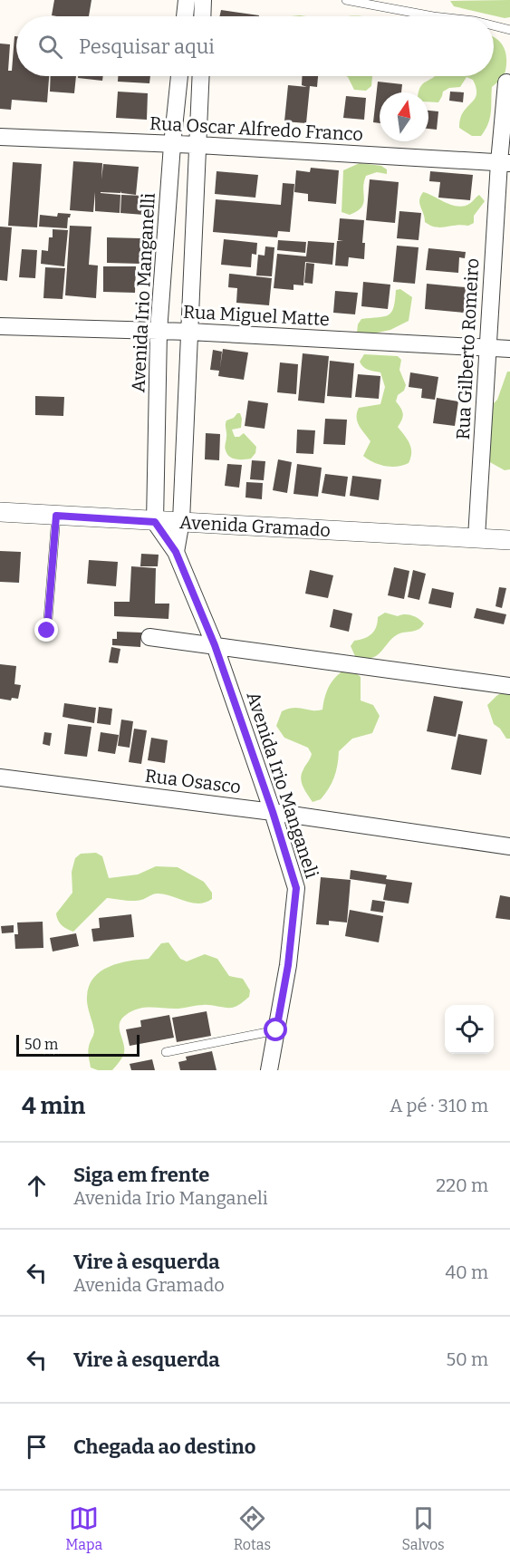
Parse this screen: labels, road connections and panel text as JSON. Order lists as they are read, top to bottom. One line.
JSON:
{"streets":{"street":["Rua Oscar Alfredo Franco","Avenida Irio Manganelli","Rua Miguel Matte","Rua Gilberto Romeiro","Avenida Gramado","Rua Osasco","Avenida Irio Manganeli"]},"crossings":[["Rua Oscar Alfredo Franco","Avenida Irio Manganelli"],["Rua Oscar Alfredo Franco","Rua Gilberto Romeiro"],["Avenida Irio Manganelli","Rua Miguel Matte"],["Avenida Irio Manganelli","Avenida Gramado"],["Avenida Irio Manganelli","Avenida Irio Manganeli"],["Rua Miguel Matte","Rua Gilberto Romeiro"],["Rua Gilberto Romeiro","Avenida Gramado"],["Avenida Gramado","Avenida Irio Manganeli"],["Rua Osasco","Avenida Irio Manganeli"]],"scale_bar":"50 m","north":"top","page":{"search":"Pesquisar aqui","scale":"50 m","heading":["4 min","A pé · 310 m"],"list":[["Siga em frente","Avenida Irio Manganeli","220 m"],["Vire à esquerda","Avenida Gramado","40 m"],["Vire à esquerda","50 m"],"Chegada ao destino"],"nav":["Mapa","Rotas","Salvos"]}}
